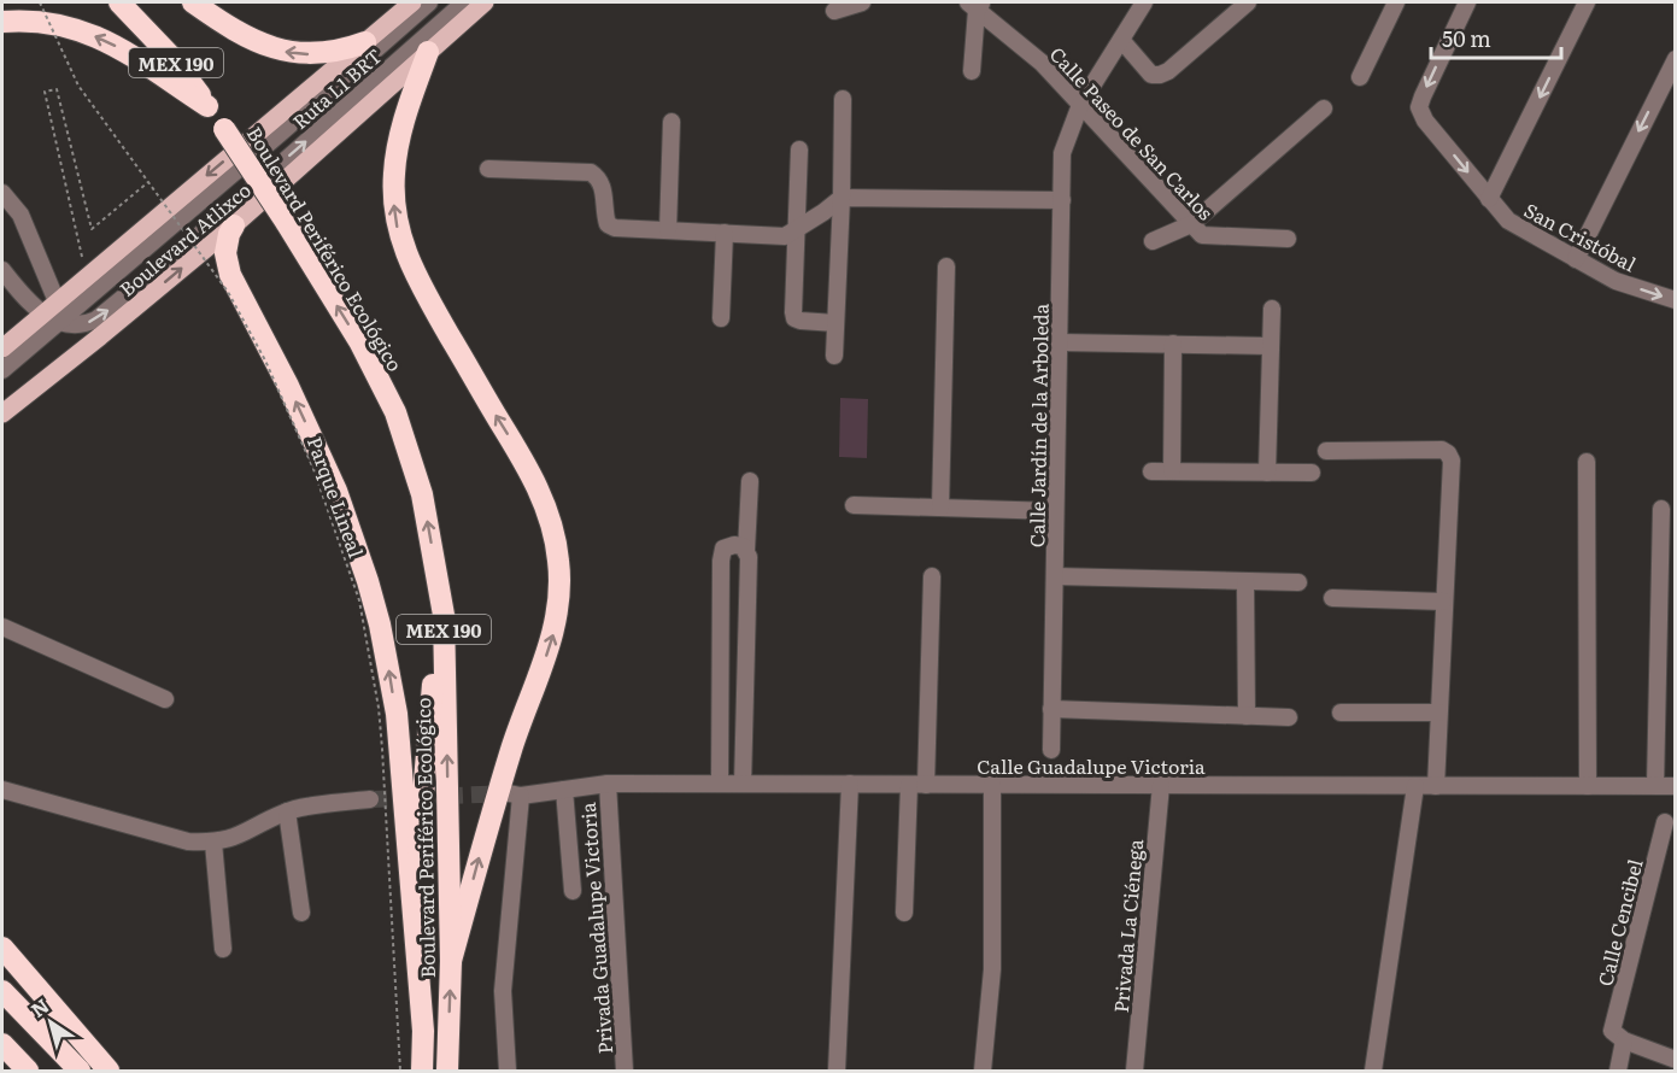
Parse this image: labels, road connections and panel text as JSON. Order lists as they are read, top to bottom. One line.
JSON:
{"streets":{"highway":["MEX 190","Boulevard Periférico Ecológico"],"main road":["Boulevard Atlixco"],"street":["Ruta L1 BRT","Calle Paseo de San Carlos","San Cristóbal","Calle Jardín de la Arboleda","Calle Guadalupe Victoria","Calle Cencibel","Privada La Ciénega","Privada Guadalupe Victoria"],"path":["Parque Lineal"]},"crossings":[["Ruta L1 BRT","Boulevard Atlixco"],["Calle Paseo de San Carlos","Calle Jardín de la Arboleda"],["Calle Guadalupe Victoria","Privada La Ciénega"],["Calle Guadalupe Victoria","Privada Guadalupe Victoria"]],"scale_bar":"50 m","north":"top left"}
